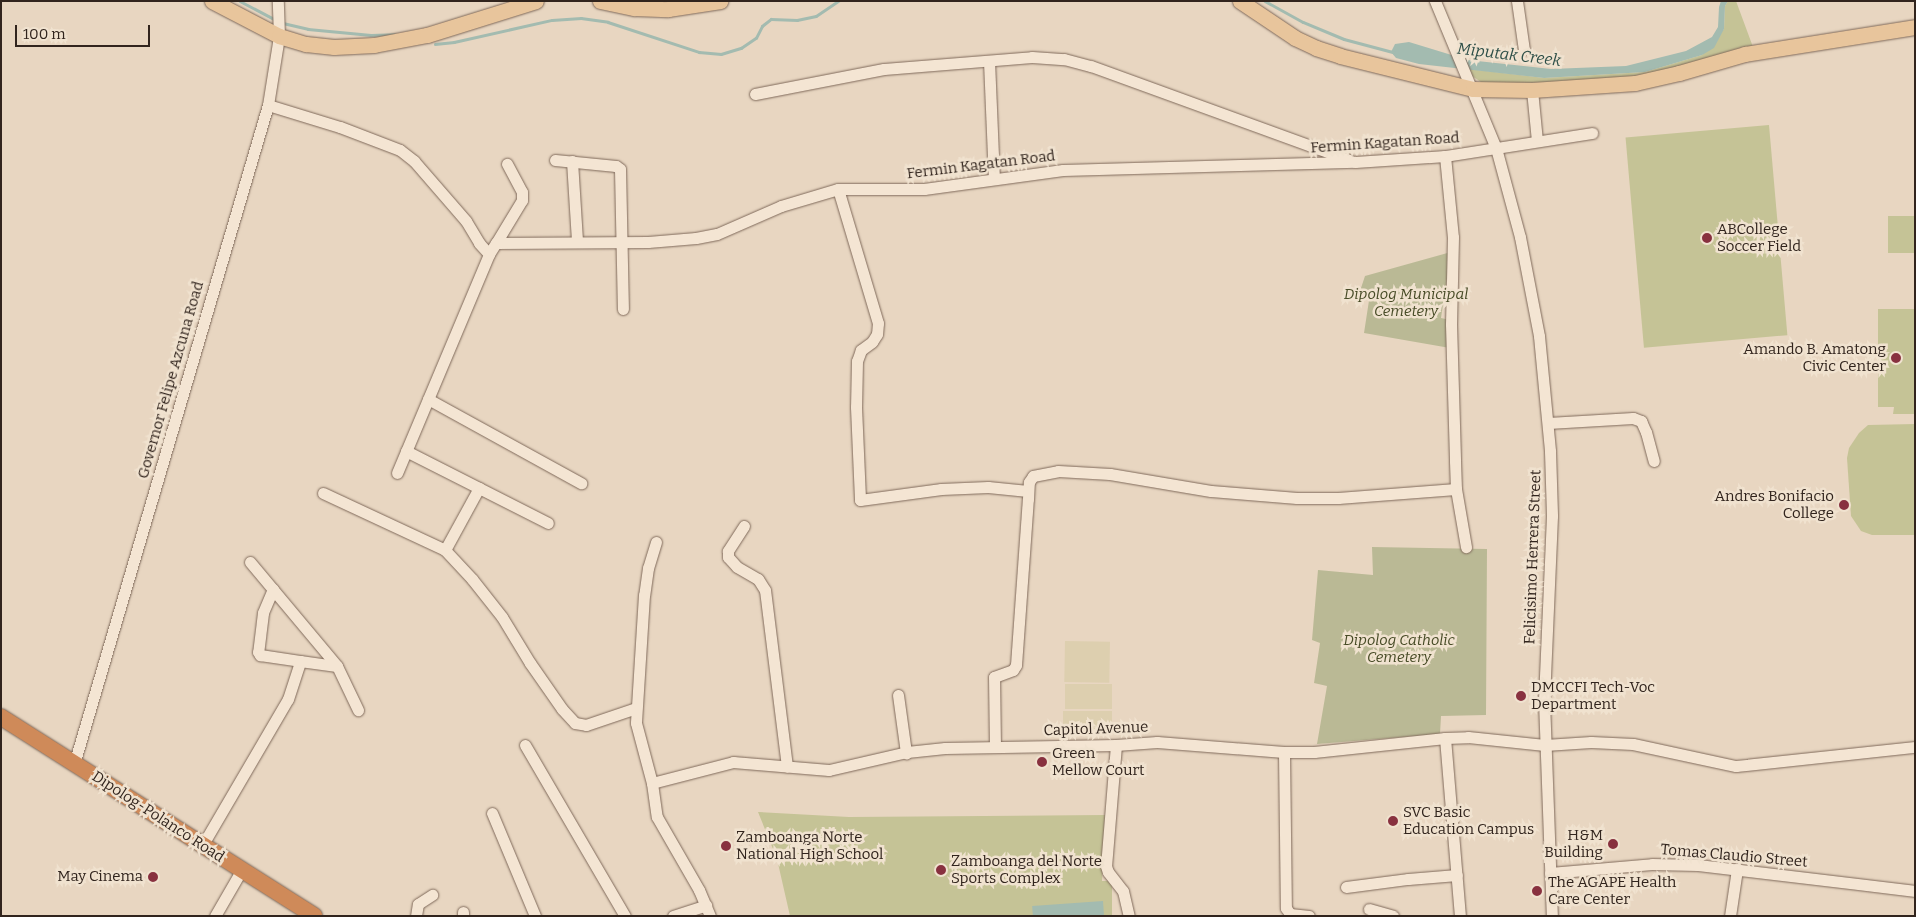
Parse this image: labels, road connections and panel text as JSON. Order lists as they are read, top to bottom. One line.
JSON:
{"streets":{"highway":["Dipolog-Polanco Road"],"street":["Fermin Kagatan Road","Governor Felipe Azcuna Road","Felicisimo Herrera Street","Capitol Avenue","Tomas Claudio Street"]},"crossings":[["Fermin Kagatan Road","Felicisimo Herrera Street"],["Governor Felipe Azcuna Road","Dipolog-Polanco Road"],["Felicisimo Herrera Street","Capitol Avenue"],["Felicisimo Herrera Street","Tomas Claudio Street"]],"water":["Miputak Creek"],"parks":["Dipolog Municipal Cemetery","Dipolog Catholic Cemetery"],"places":["ABCollege Soccer Field","Amando B. Amatong Civic Center","Andres Bonifacio College","DMCCFI Tech-Voc Department","Green Mellow Court","SVC Basic Education Campus","H&M Building","Zamboanga Norte National High School","Zamboanga del Norte Sports Complex","May Cinema","The AGAPE Health Care Center"],"scale_bar":"100 m"}
